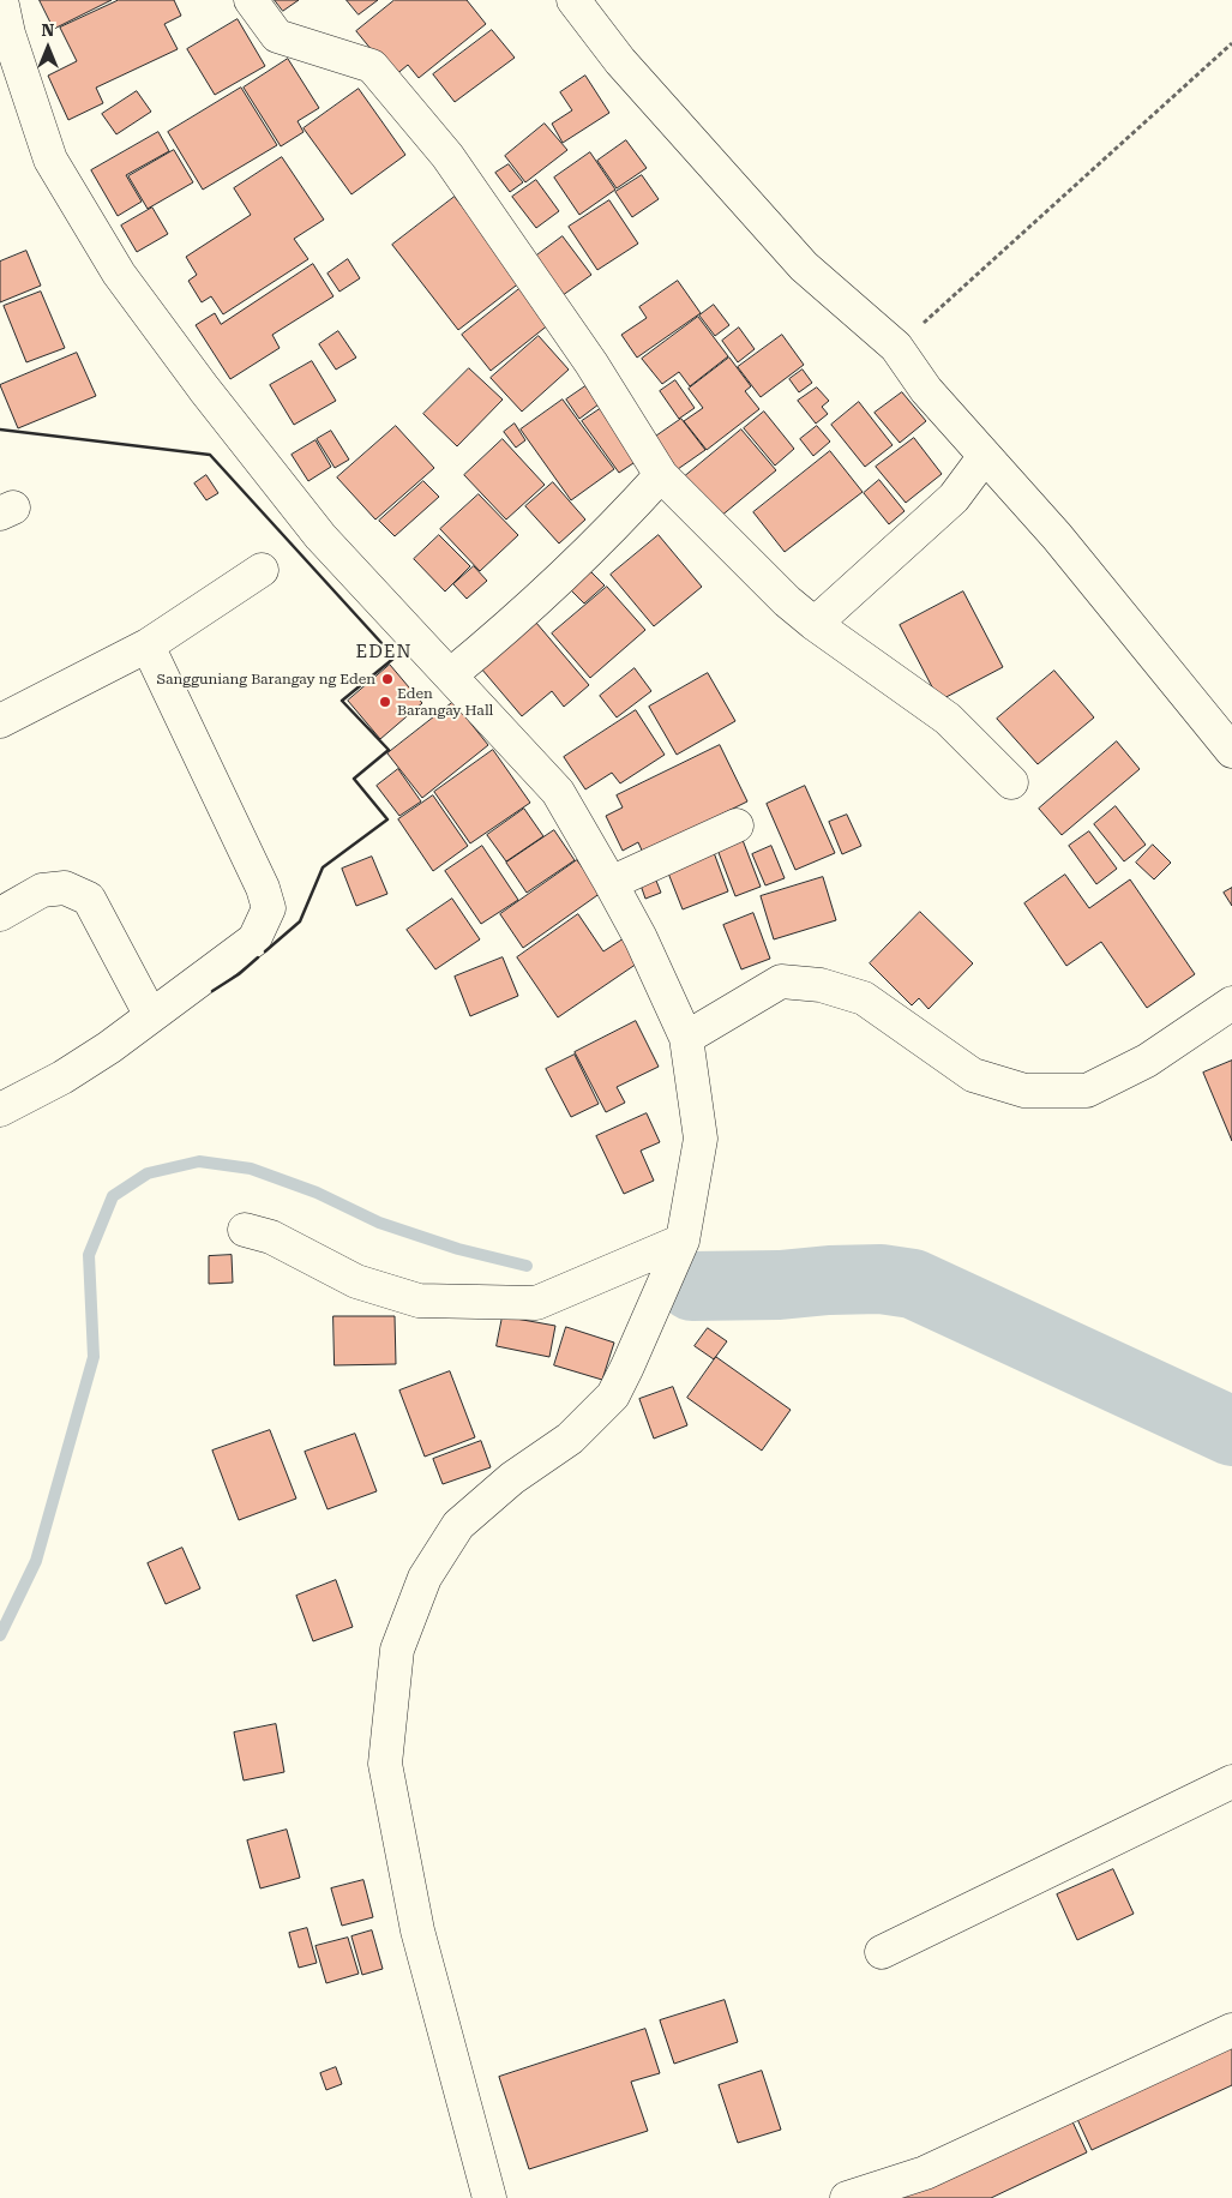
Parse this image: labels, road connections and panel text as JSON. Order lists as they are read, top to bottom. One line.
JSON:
{"districts":["EDEN"],"places":["Sangguniang Barangay ng Eden","Eden Barangay Hall"],"north":"top"}
